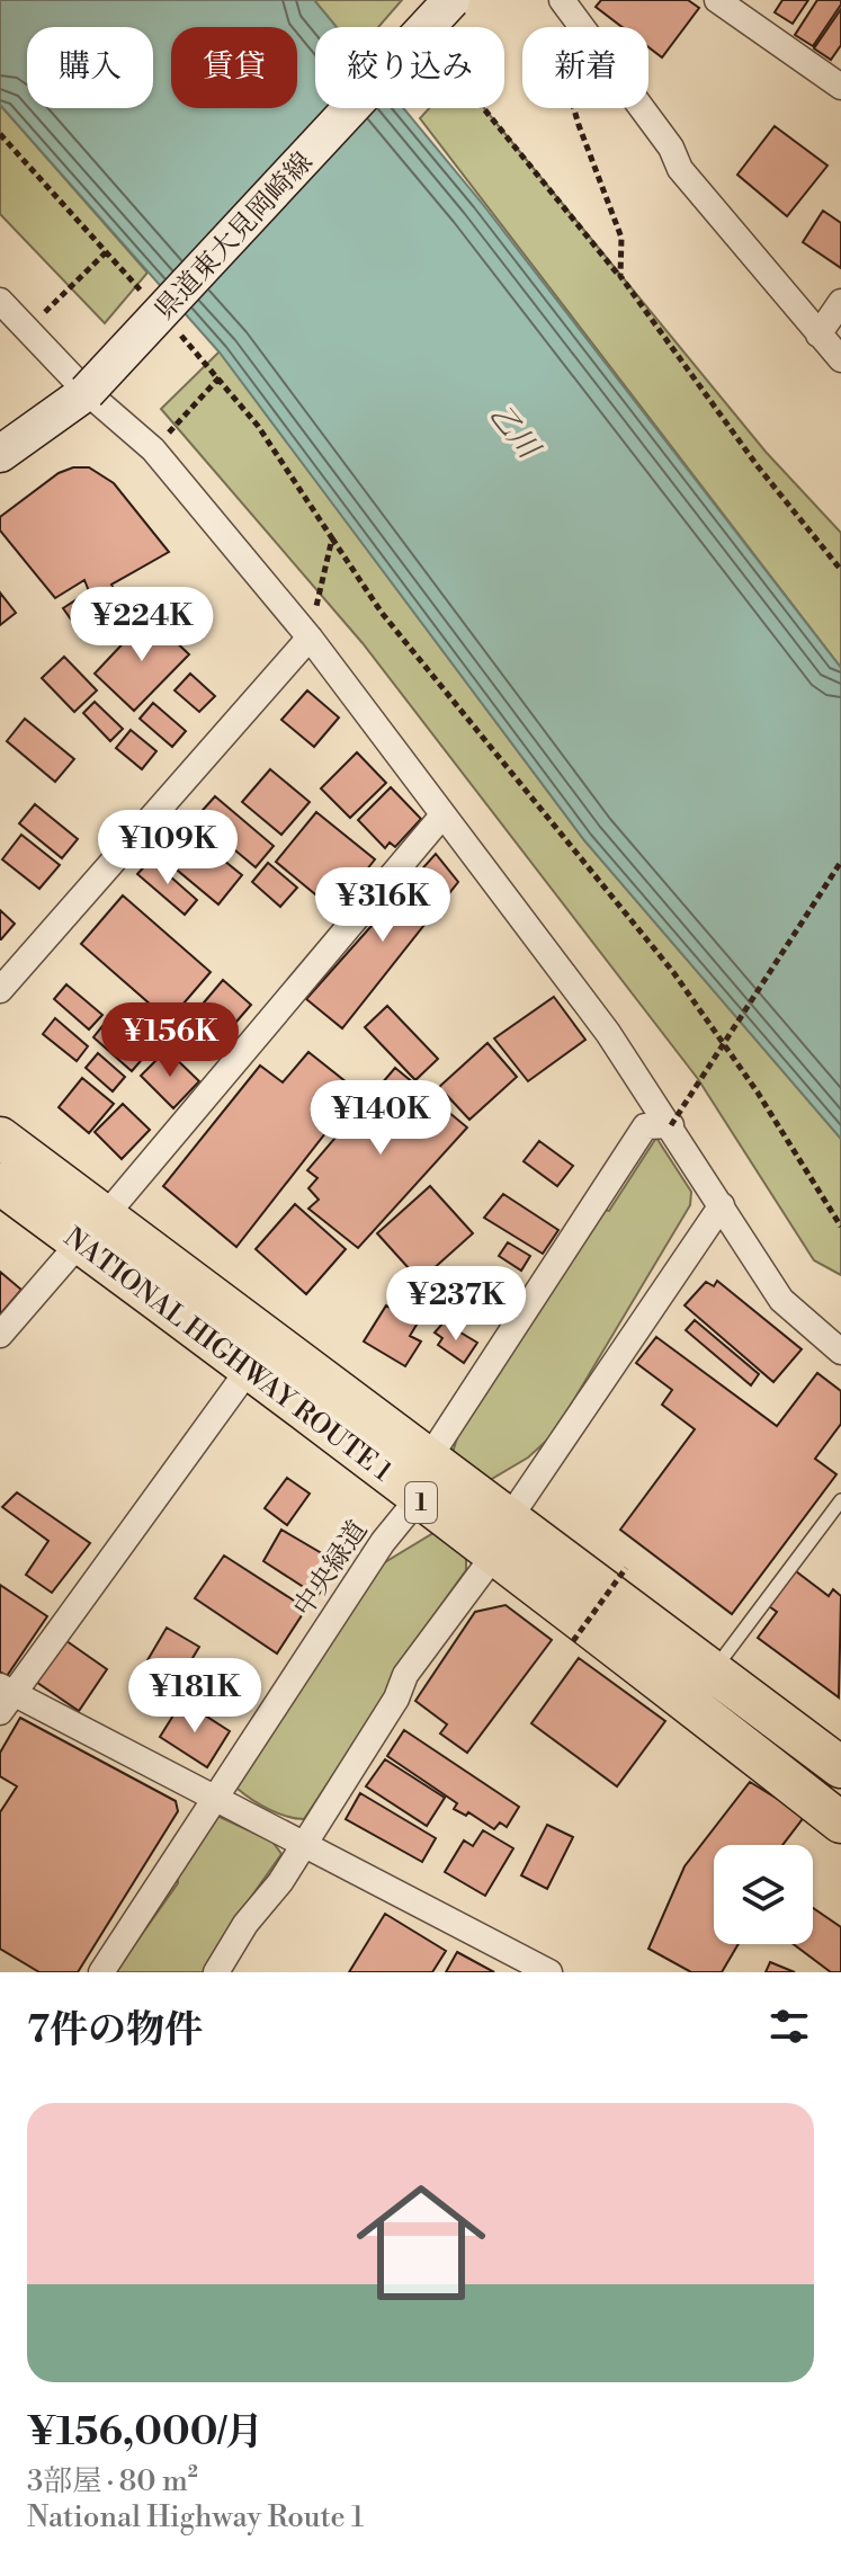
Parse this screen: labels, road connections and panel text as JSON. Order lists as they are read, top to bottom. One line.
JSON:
{"streets":{"highway":["NATIONAL HIGHWAY ROUTE 1","1"],"main road":["県道東大見岡崎線"],"street":["中央緑道"]},"crossings":[["NATIONAL HIGHWAY ROUTE 1","中央緑道"]],"water":["乙川"],"page":{"chip":["購入","賃貸","絞り込み","新着"],"price":["¥224K","¥109K","¥316K","¥156K","¥140K","¥237K","¥181K"],"heading":"7件の物件","list":[{"name":"¥156,000/月","note":"3部屋 · 80 m² · National Highway Route 1"}]}}
